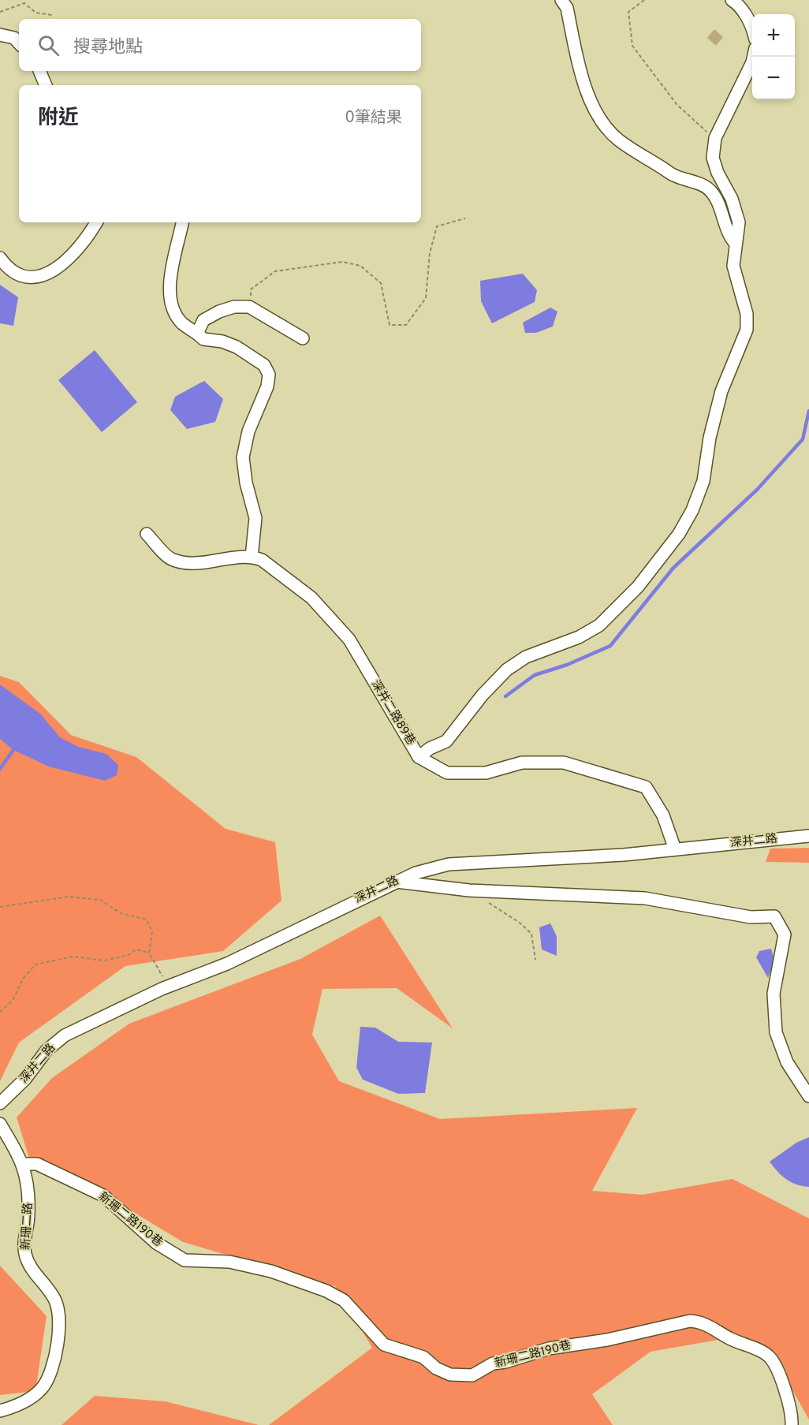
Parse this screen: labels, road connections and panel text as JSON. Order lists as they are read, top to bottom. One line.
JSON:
{"streets":{"street":["深井二路89巷","深井二路","新珊二路190巷","新珊二路"]},"crossings":[["深井二路89巷","深井二路"],["新珊二路190巷","新珊二路"]],"page":{"map_buttons":["+","−"],"search":"搜尋地點","heading":["附近","0筆結果"]}}
